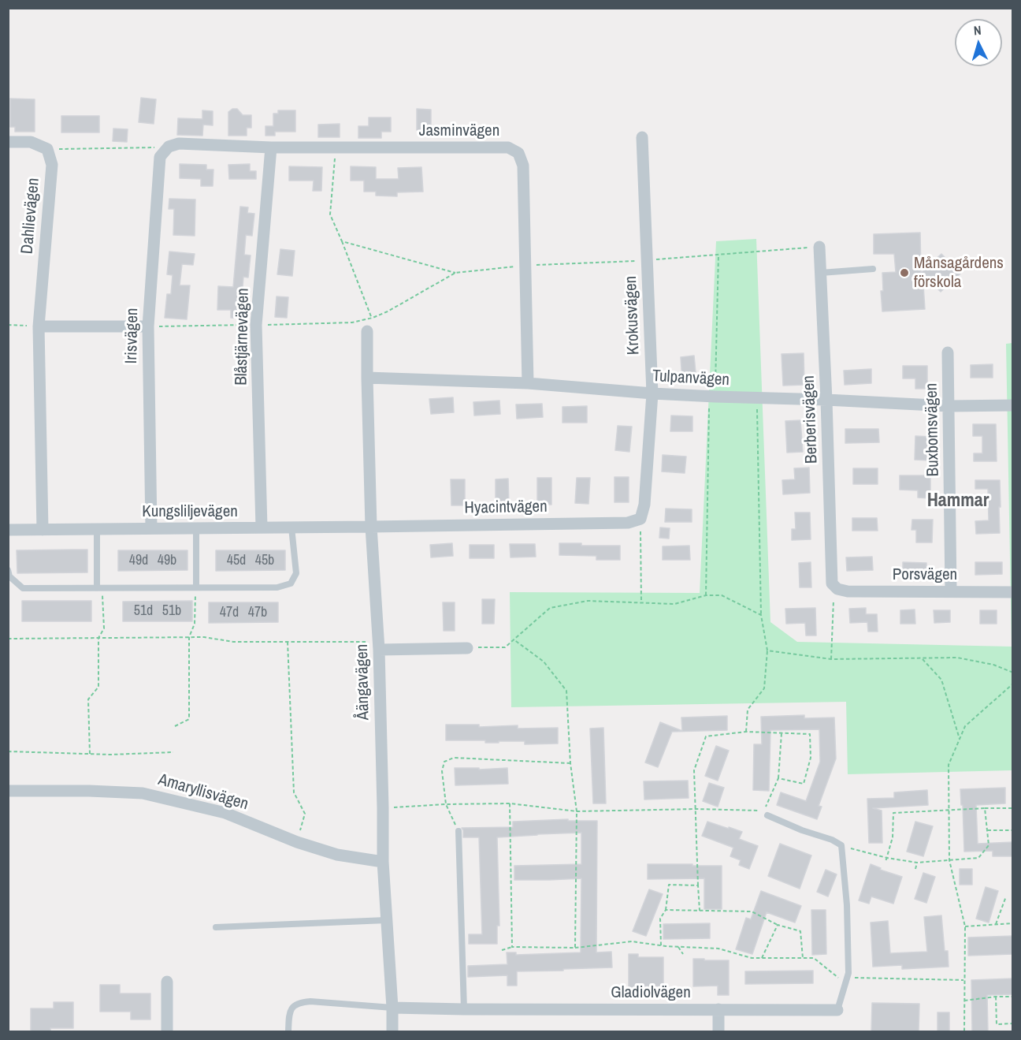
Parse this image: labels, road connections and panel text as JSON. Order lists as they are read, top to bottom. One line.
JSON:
{"streets":{"street":["Jasminvägen","Dahlievägen","Krokusvägen","Irisvägen","Blåstjärnevägen","Tulpanvägen","Berberisvägen","Buxbomsvägen","Hyacintvägen","Kungsliljevägen","Porsvägen","Åängavägen","Amaryllisvägen","Gladiolvägen"]},"crossings":[["Jasminvägen","Irisvägen"],["Jasminvägen","Blåstjärnevägen"],["Jasminvägen","Tulpanvägen"],["Dahlievägen","Kungsliljevägen"],["Krokusvägen","Tulpanvägen"],["Krokusvägen","Hyacintvägen"],["Irisvägen","Kungsliljevägen"],["Blåstjärnevägen","Kungsliljevägen"],["Tulpanvägen","Berberisvägen"],["Tulpanvägen","Buxbomsvägen"],["Tulpanvägen","Åängavägen"],["Berberisvägen","Porsvägen"],["Buxbomsvägen","Porsvägen"],["Hyacintvägen","Kungsliljevägen"],["Hyacintvägen","Åängavägen"],["Kungsliljevägen","Åängavägen"],["Åängavägen","Amaryllisvägen"],["Åängavägen","Gladiolvägen"]],"districts":["Hammar"],"places":["Månsagårdens förskola"],"house_numbers":["49d","49b","45d","45b","51d","51b","47d","47b"],"north":"top"}
